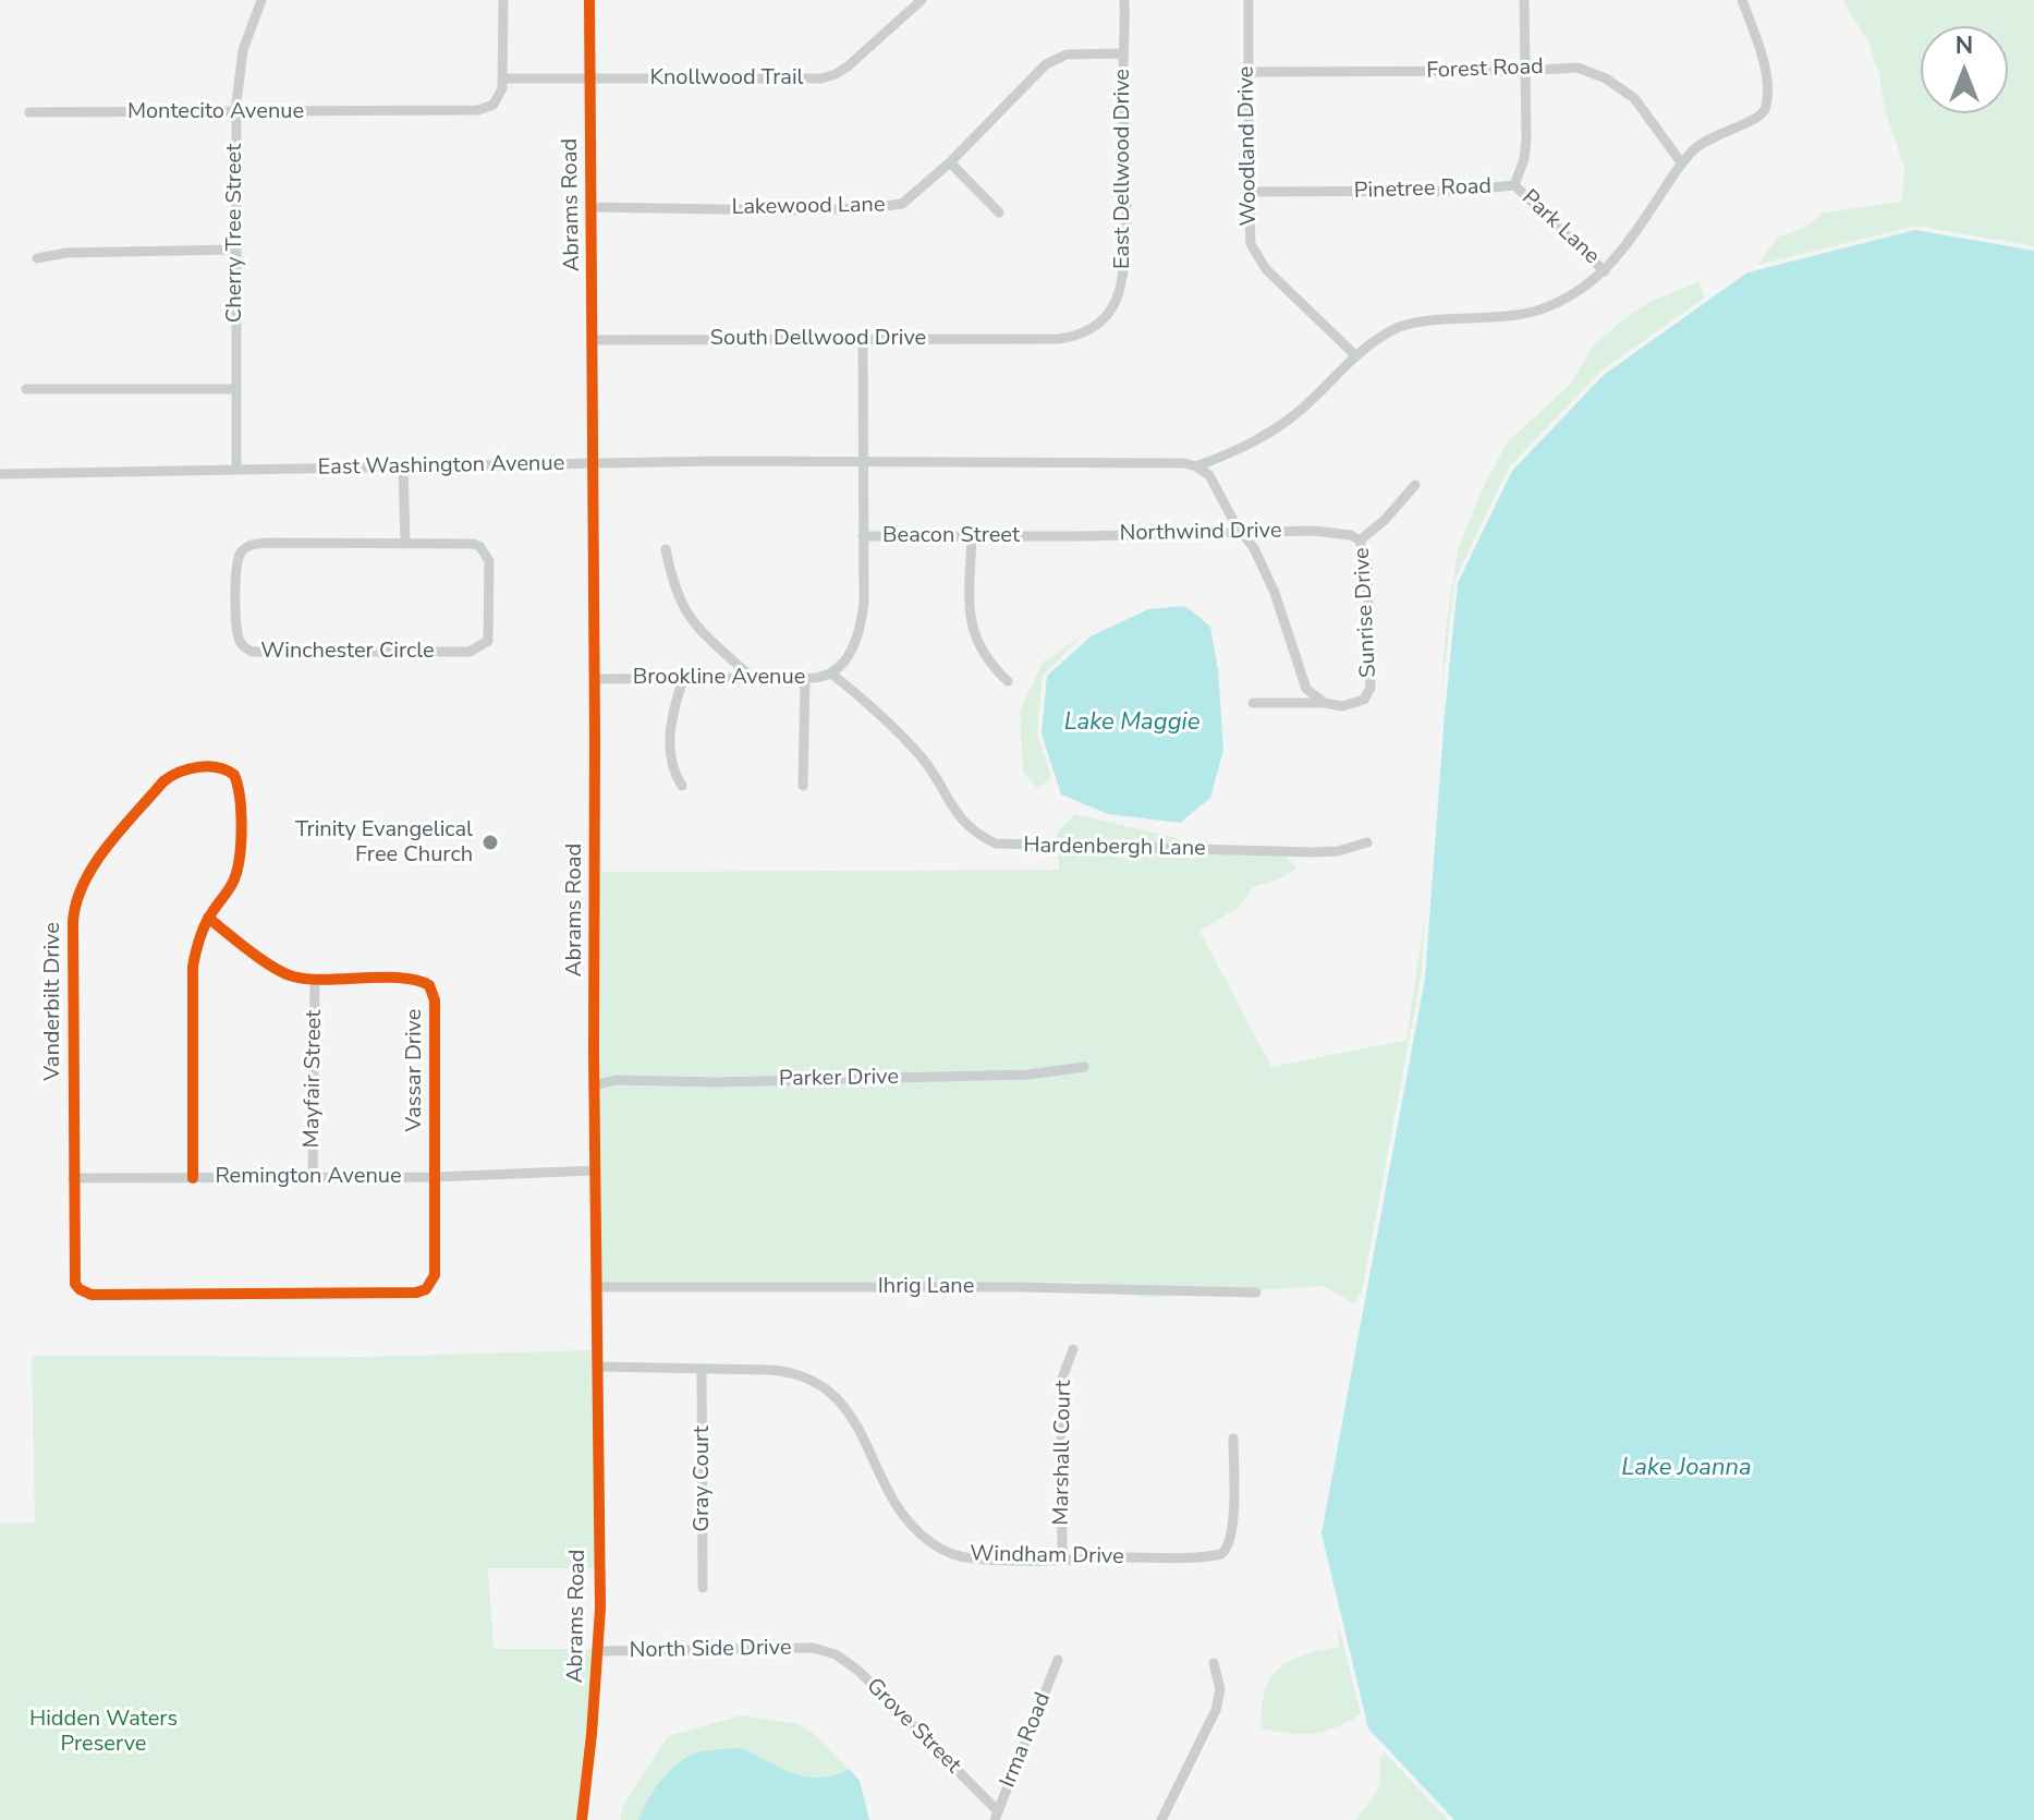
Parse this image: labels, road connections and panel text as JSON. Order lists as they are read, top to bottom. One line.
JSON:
{"streets":{"street":["Forest Road","Knollwood Trail","Montecito Avenue","Woodland Drive","East Dellwood Drive","Pinetree Road","Abrams Road","Lakewood Lane","Park Lane","Cherry Tree Street","South Dellwood Drive","East Washington Avenue","Northwind Drive","Beacon Street","Sunrise Drive","Winchester Circle","Brookline Avenue","Hardenbergh Lane","Vanderbilt Drive","Vassar Drive","Mayfair Street","Parker Drive","Remington Avenue","Ihrig Lane","Marshall Court","Gray Court","Windham Drive","North Side Drive","Grove Street","Irma Road"]},"crossings":[["Forest Road","Woodland Drive"],["Forest Road","Pinetree Road"],["Knollwood Trail","Montecito Avenue"],["Knollwood Trail","Abrams Road"],["Montecito Avenue","Cherry Tree Street"],["Woodland Drive","Pinetree Road"],["East Dellwood Drive","Lakewood Lane"],["East Dellwood Drive","South Dellwood Drive"],["Pinetree Road","Park Lane"],["Abrams Road","Lakewood Lane"],["Abrams Road","South Dellwood Drive"],["Abrams Road","East Washington Avenue"],["Abrams Road","Brookline Avenue"],["Abrams Road","Parker Drive"],["Abrams Road","Remington Avenue"],["Abrams Road","Ihrig Lane"],["Abrams Road","Windham Drive"],["Abrams Road","North Side Drive"],["Cherry Tree Street","East Washington Avenue"],["South Dellwood Drive","Brookline Avenue"],["East Washington Avenue","Brookline Avenue"],["Northwind Drive","Beacon Street"],["Northwind Drive","Sunrise Drive"],["Beacon Street","Brookline Avenue"],["Brookline Avenue","Hardenbergh Lane"],["Vanderbilt Drive","Vassar Drive"],["Vanderbilt Drive","Remington Avenue"],["Vassar Drive","Mayfair Street"],["Vassar Drive","Remington Avenue"],["Mayfair Street","Remington Avenue"],["Marshall Court","Windham Drive"],["Gray Court","Windham Drive"],["North Side Drive","Grove Street"],["Grove Street","Irma Road"]],"water":["Lake Maggie","Lake Joanna"],"parks":["Hidden Waters Preserve"],"places":["Trinity Evangelical Free Church"],"north":"top"}
